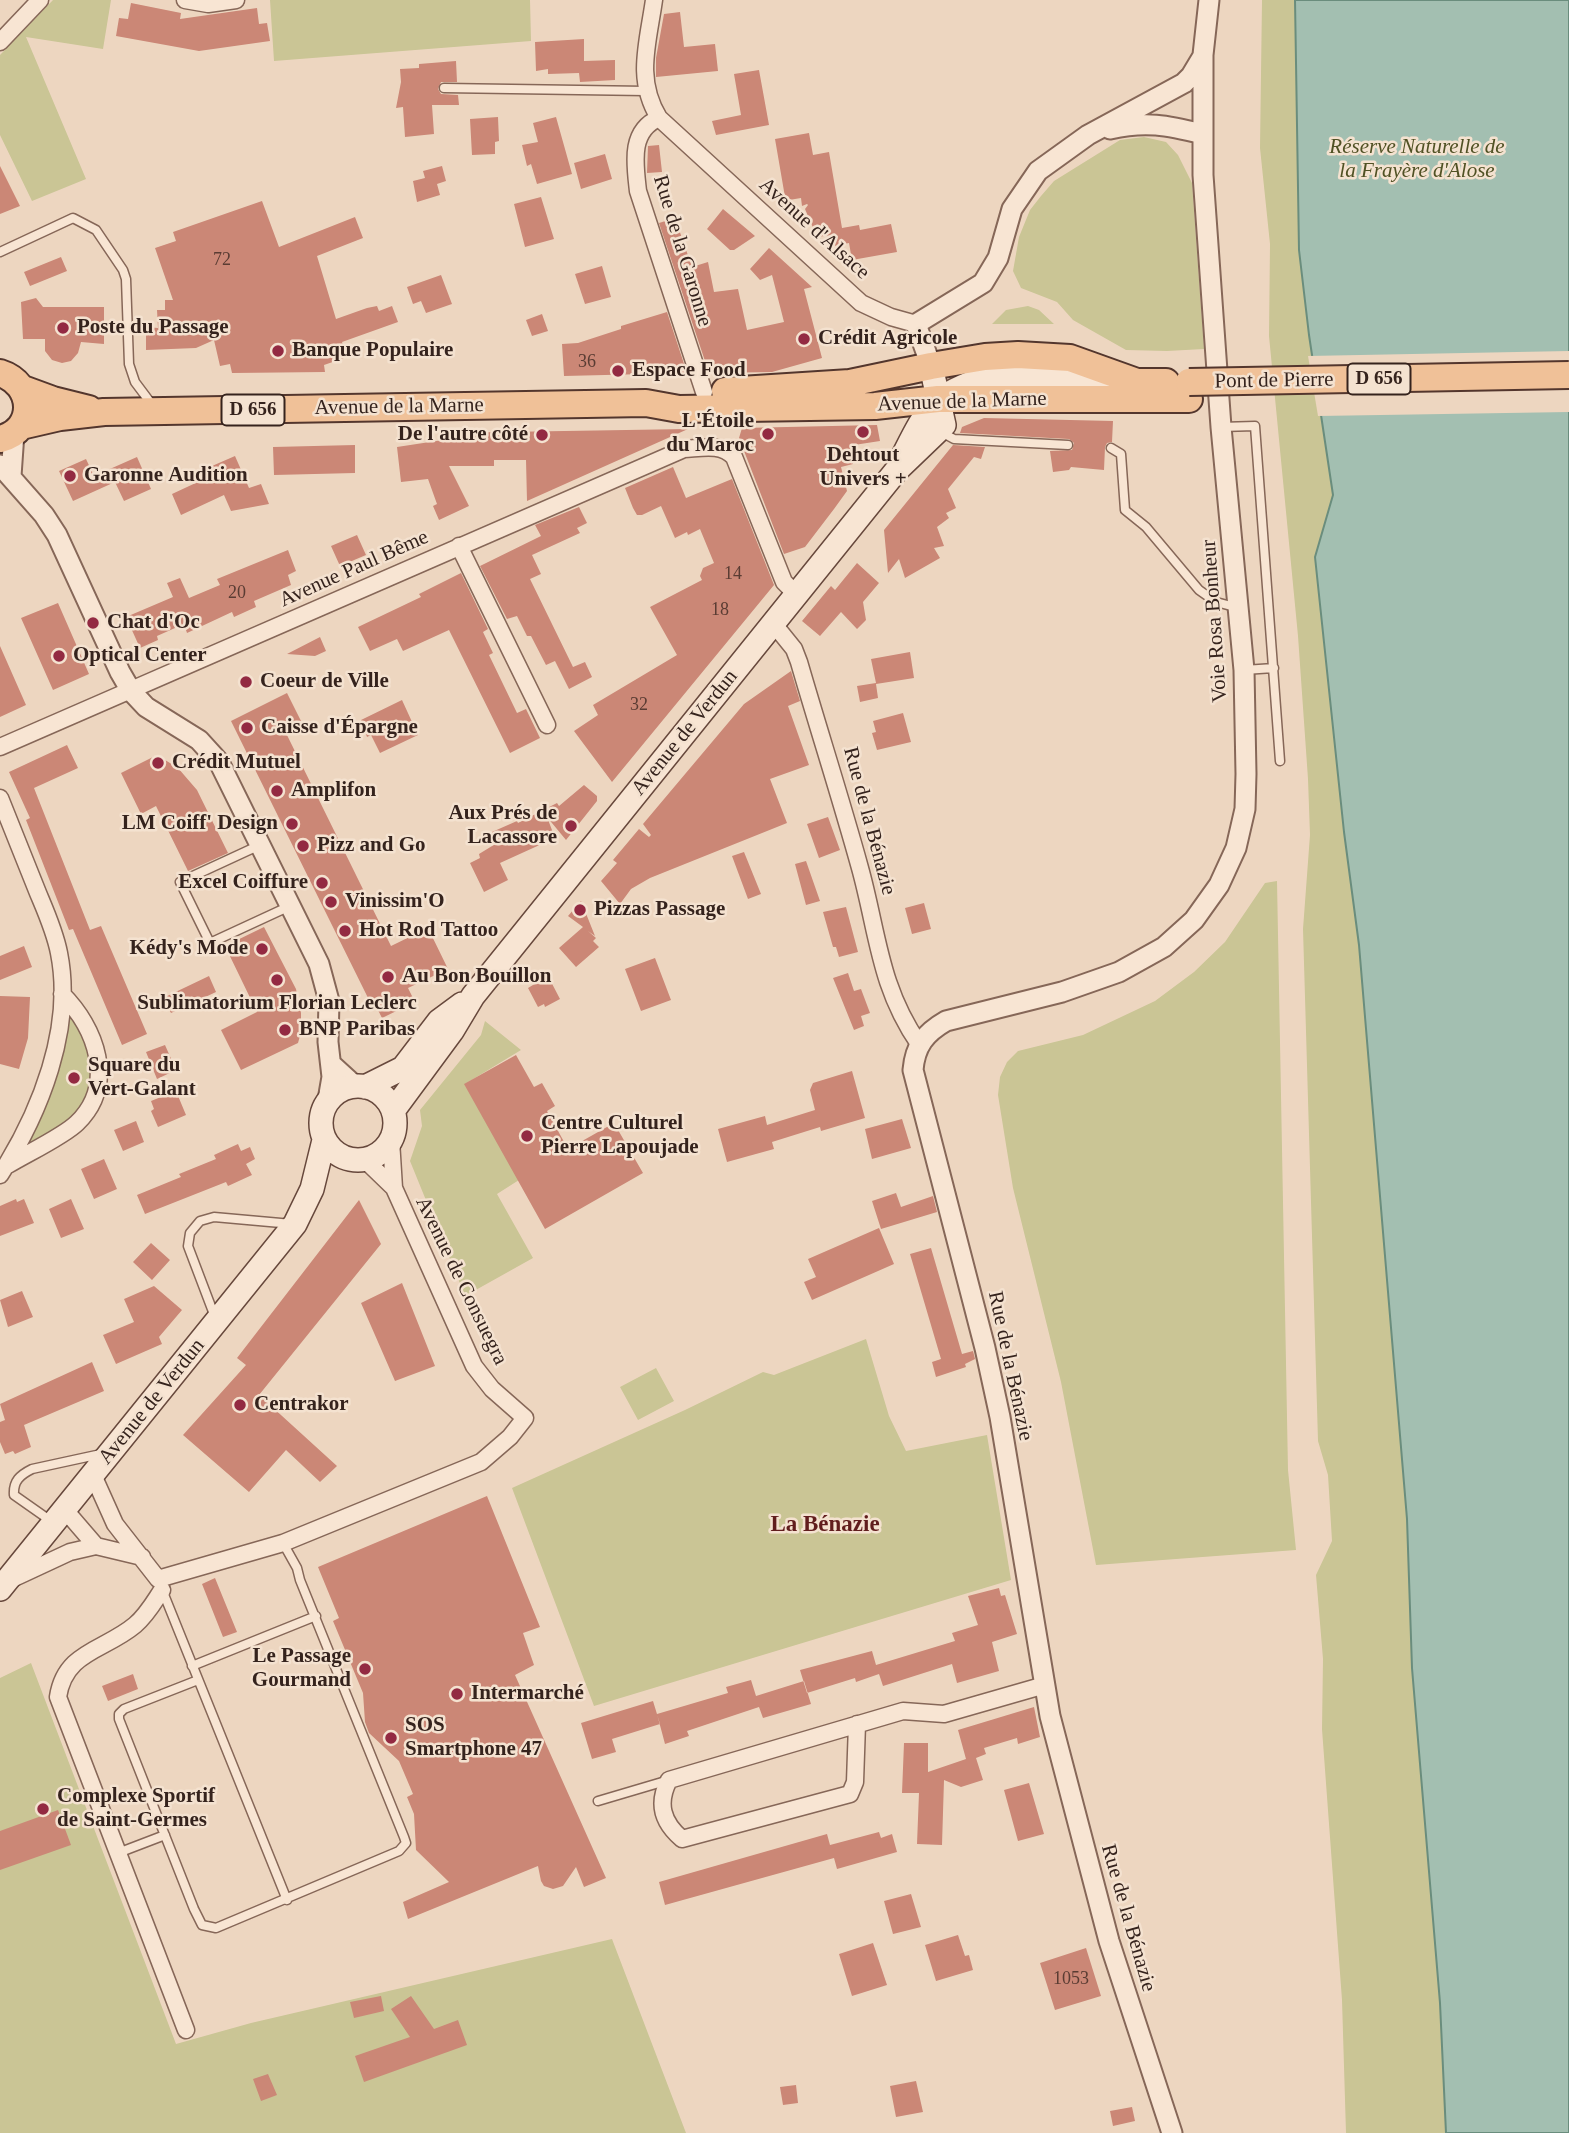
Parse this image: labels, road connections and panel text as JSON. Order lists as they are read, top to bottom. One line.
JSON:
{"streets":{"main road":["D 656","Pont de Pierre","Avenue de la Marne","Avenue de Verdun"],"street":["Avenue d'Alsace","Rue de la Garonne","Avenue Paul Bême","Voie Rosa Bonheur","Rue de la Bénazie","Avenue de Consuegra"]},"crossings":[["Avenue d'Alsace","Rue de la Garonne"],["Rue de la Garonne","Avenue de la Marne"],["Pont de Pierre","Avenue de la Marne"],["Avenue de la Marne","Avenue de Verdun"],["Avenue Paul Bême","Avenue de Verdun"],["Voie Rosa Bonheur","Rue de la Bénazie"],["Avenue de Verdun","Rue de la Bénazie"],["Avenue de Verdun","Avenue de Consuegra"]],"districts":["La Bénazie"],"parks":["Réserve Naturelle de la Frayère d'Alose"],"places":["Poste du Passage","Crédit Agricole","Banque Populaire","Espace Food","Dehtout Univers +","L'Étoile du Maroc","De l'autre côté","Garonne Audition","Chat d'Oc","Optical Center","Coeur de Ville","Caisse d'Épargne","Crédit Mutuel","Amplifon","LM Coiff' Design","Aux Prés de Lacassore","Pizz and Go","Excel Coiffure","Vinissim'O","Pizzas Passage","Hot Rod Tattoo","Kédy's Mode","Au Bon Bouillon","Sublimatorium Florian Leclerc","BNP Paribas","Square du Vert-Galant","Centre Culturel Pierre Lapoujade","Centrakor","Le Passage Gourmand","Intermarché","SOS Smartphone 47","Complexe Sportif de Saint-Germes"],"house_numbers":["72","36","14","20","18","32","1053"]}
